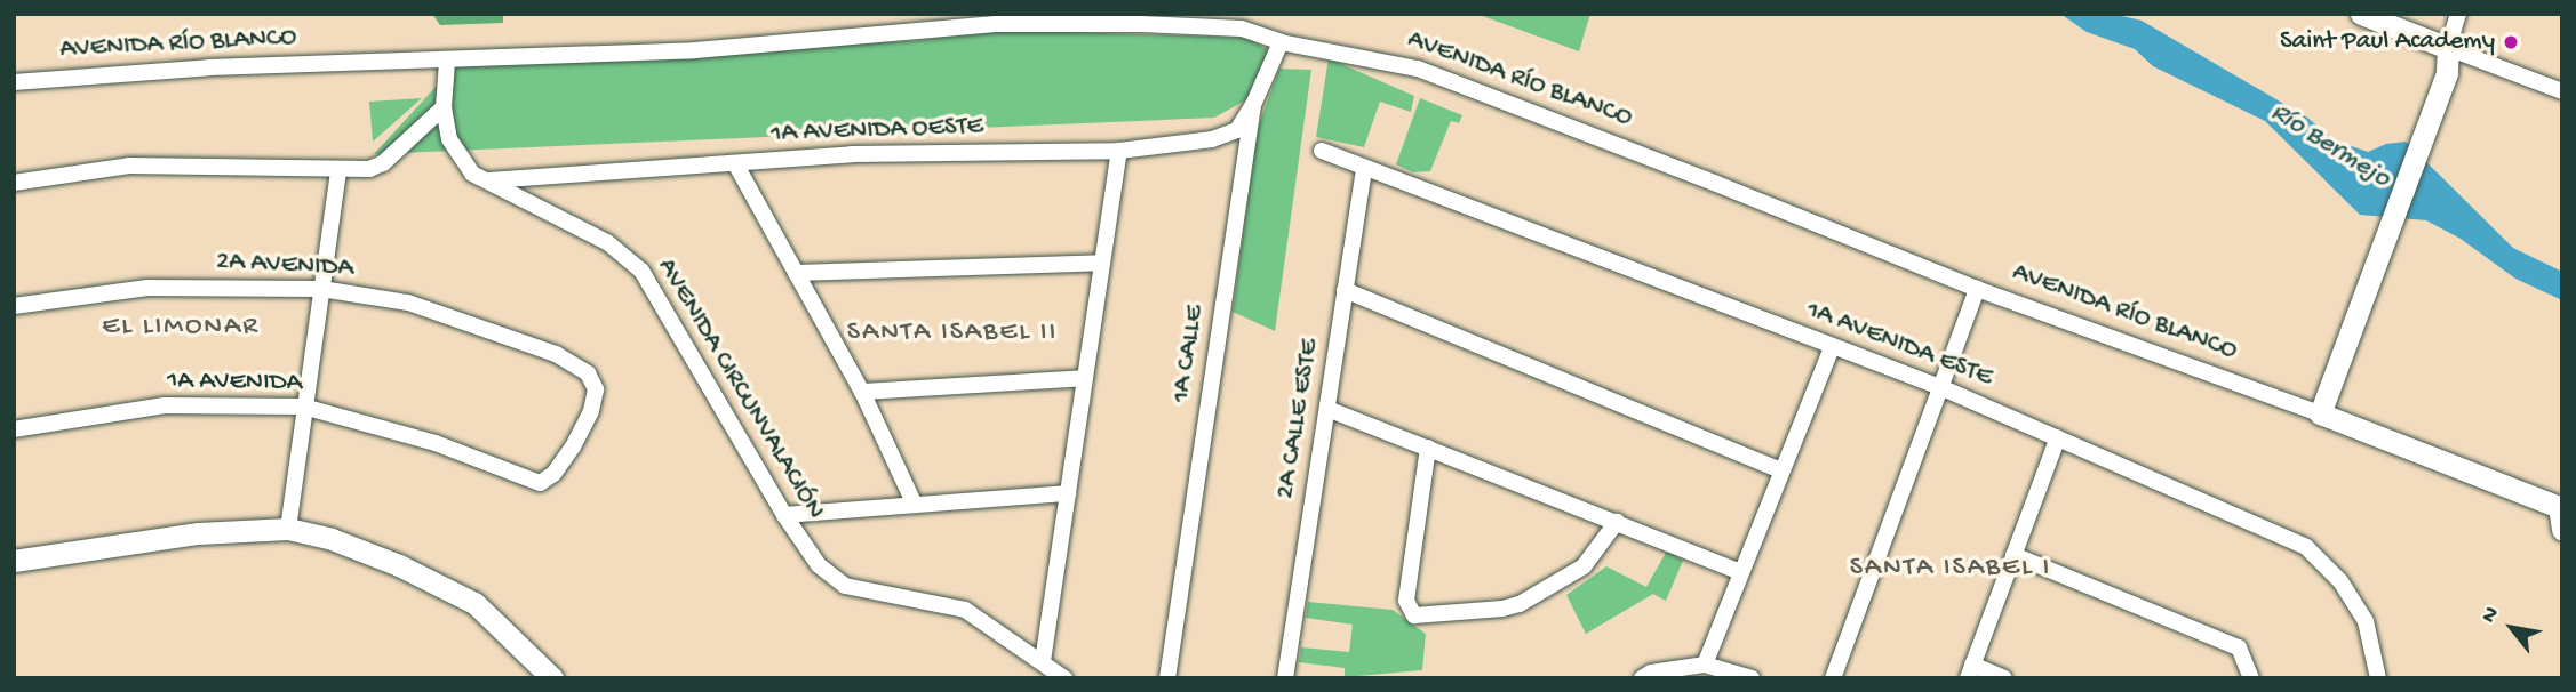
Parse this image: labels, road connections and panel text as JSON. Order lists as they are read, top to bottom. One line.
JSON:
{"streets":{"street":["AVENIDA RÍO BLANCO","1A AVENIDA OESTE","2A AVENIDA","1A AVENIDA ESTE","1A CALLE","1A AVENIDA","AVENIDA CIRCUNVALACIÓN","2A CALLE ESTE"]},"crossings":[["AVENIDA RÍO BLANCO","1A CALLE"],["AVENIDA RÍO BLANCO","AVENIDA CIRCUNVALACIÓN"],["1A AVENIDA OESTE","1A CALLE"],["1A AVENIDA OESTE","AVENIDA CIRCUNVALACIÓN"],["2A AVENIDA","1A AVENIDA"],["1A AVENIDA ESTE","2A CALLE ESTE"]],"districts":["EL LIMONAR","SANTA ISABEL II","SANTA ISABEL I"],"water":["Río Bermejo"],"places":["Saint Paul Academy"],"north":"top left"}
